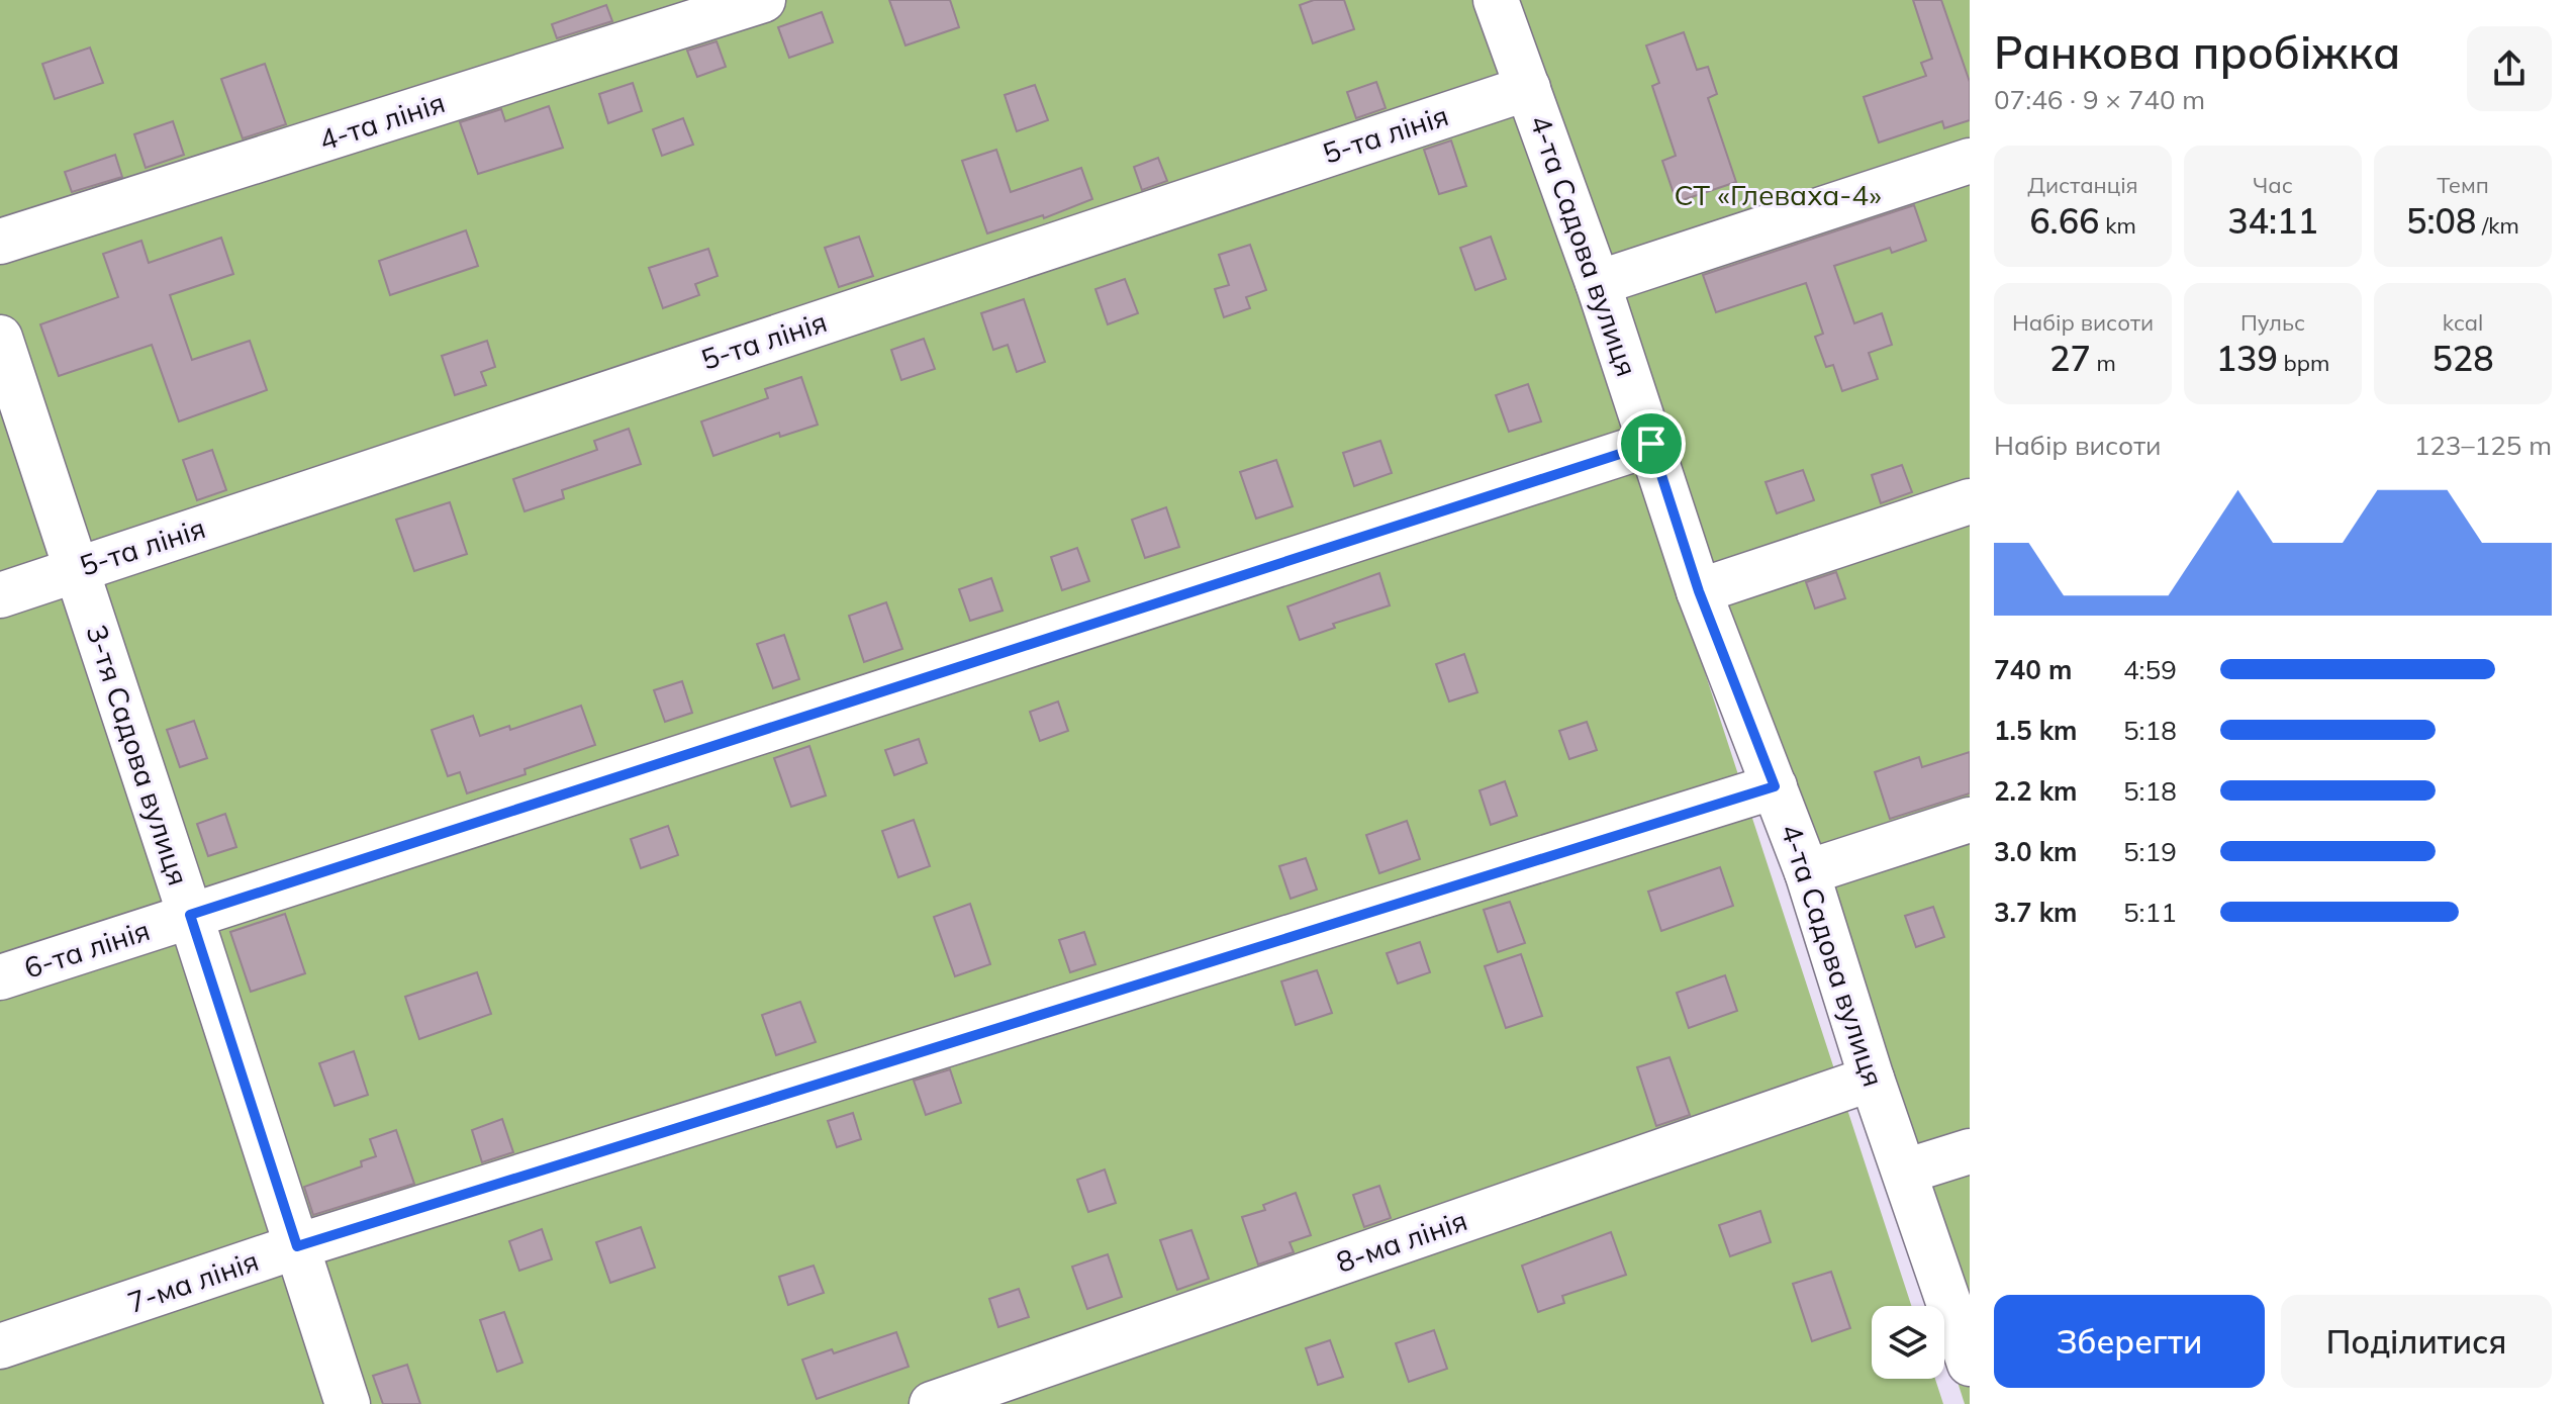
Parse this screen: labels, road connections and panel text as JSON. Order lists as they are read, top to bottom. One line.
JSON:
{"streets":{"street":["4-та лінія","5-та лінія","4-та Садова вулиця","3-тя Садова вулиця","6-та лінія","8-ма лінія","7-ма лінія"]},"crossings":[["5-та лінія","4-та Садова вулиця"],["5-та лінія","3-тя Садова вулиця"],["4-та Садова вулиця","6-та лінія"],["4-та Садова вулиця","8-ма лінія"],["4-та Садова вулиця","7-ма лінія"],["3-тя Садова вулиця","6-та лінія"],["3-тя Садова вулиця","7-ма лінія"]],"parks":["СТ «Глеваха-4»"],"page":{"heading":["Ранкова пробіжка","07:46 · 9 × 740 m"],"stats":[["Дистанція","6.66 km"],["Час","34:11"],["Темп","5:08 /km"],["Набір висоти","27 m"],["Пульс","139 bpm"],["kcal","528"]],"chart":["Набір висоти","123–125 m"],"list":[{"name":"740 m","note":"4:59"},{"name":"1.5 km","note":"5:18"},{"name":"2.2 km","note":"5:18"},{"name":"3.0 km","note":"5:19"},{"name":"3.7 km","note":"5:11"}],"buttons":["Зберегти","Поділитися"]}}
